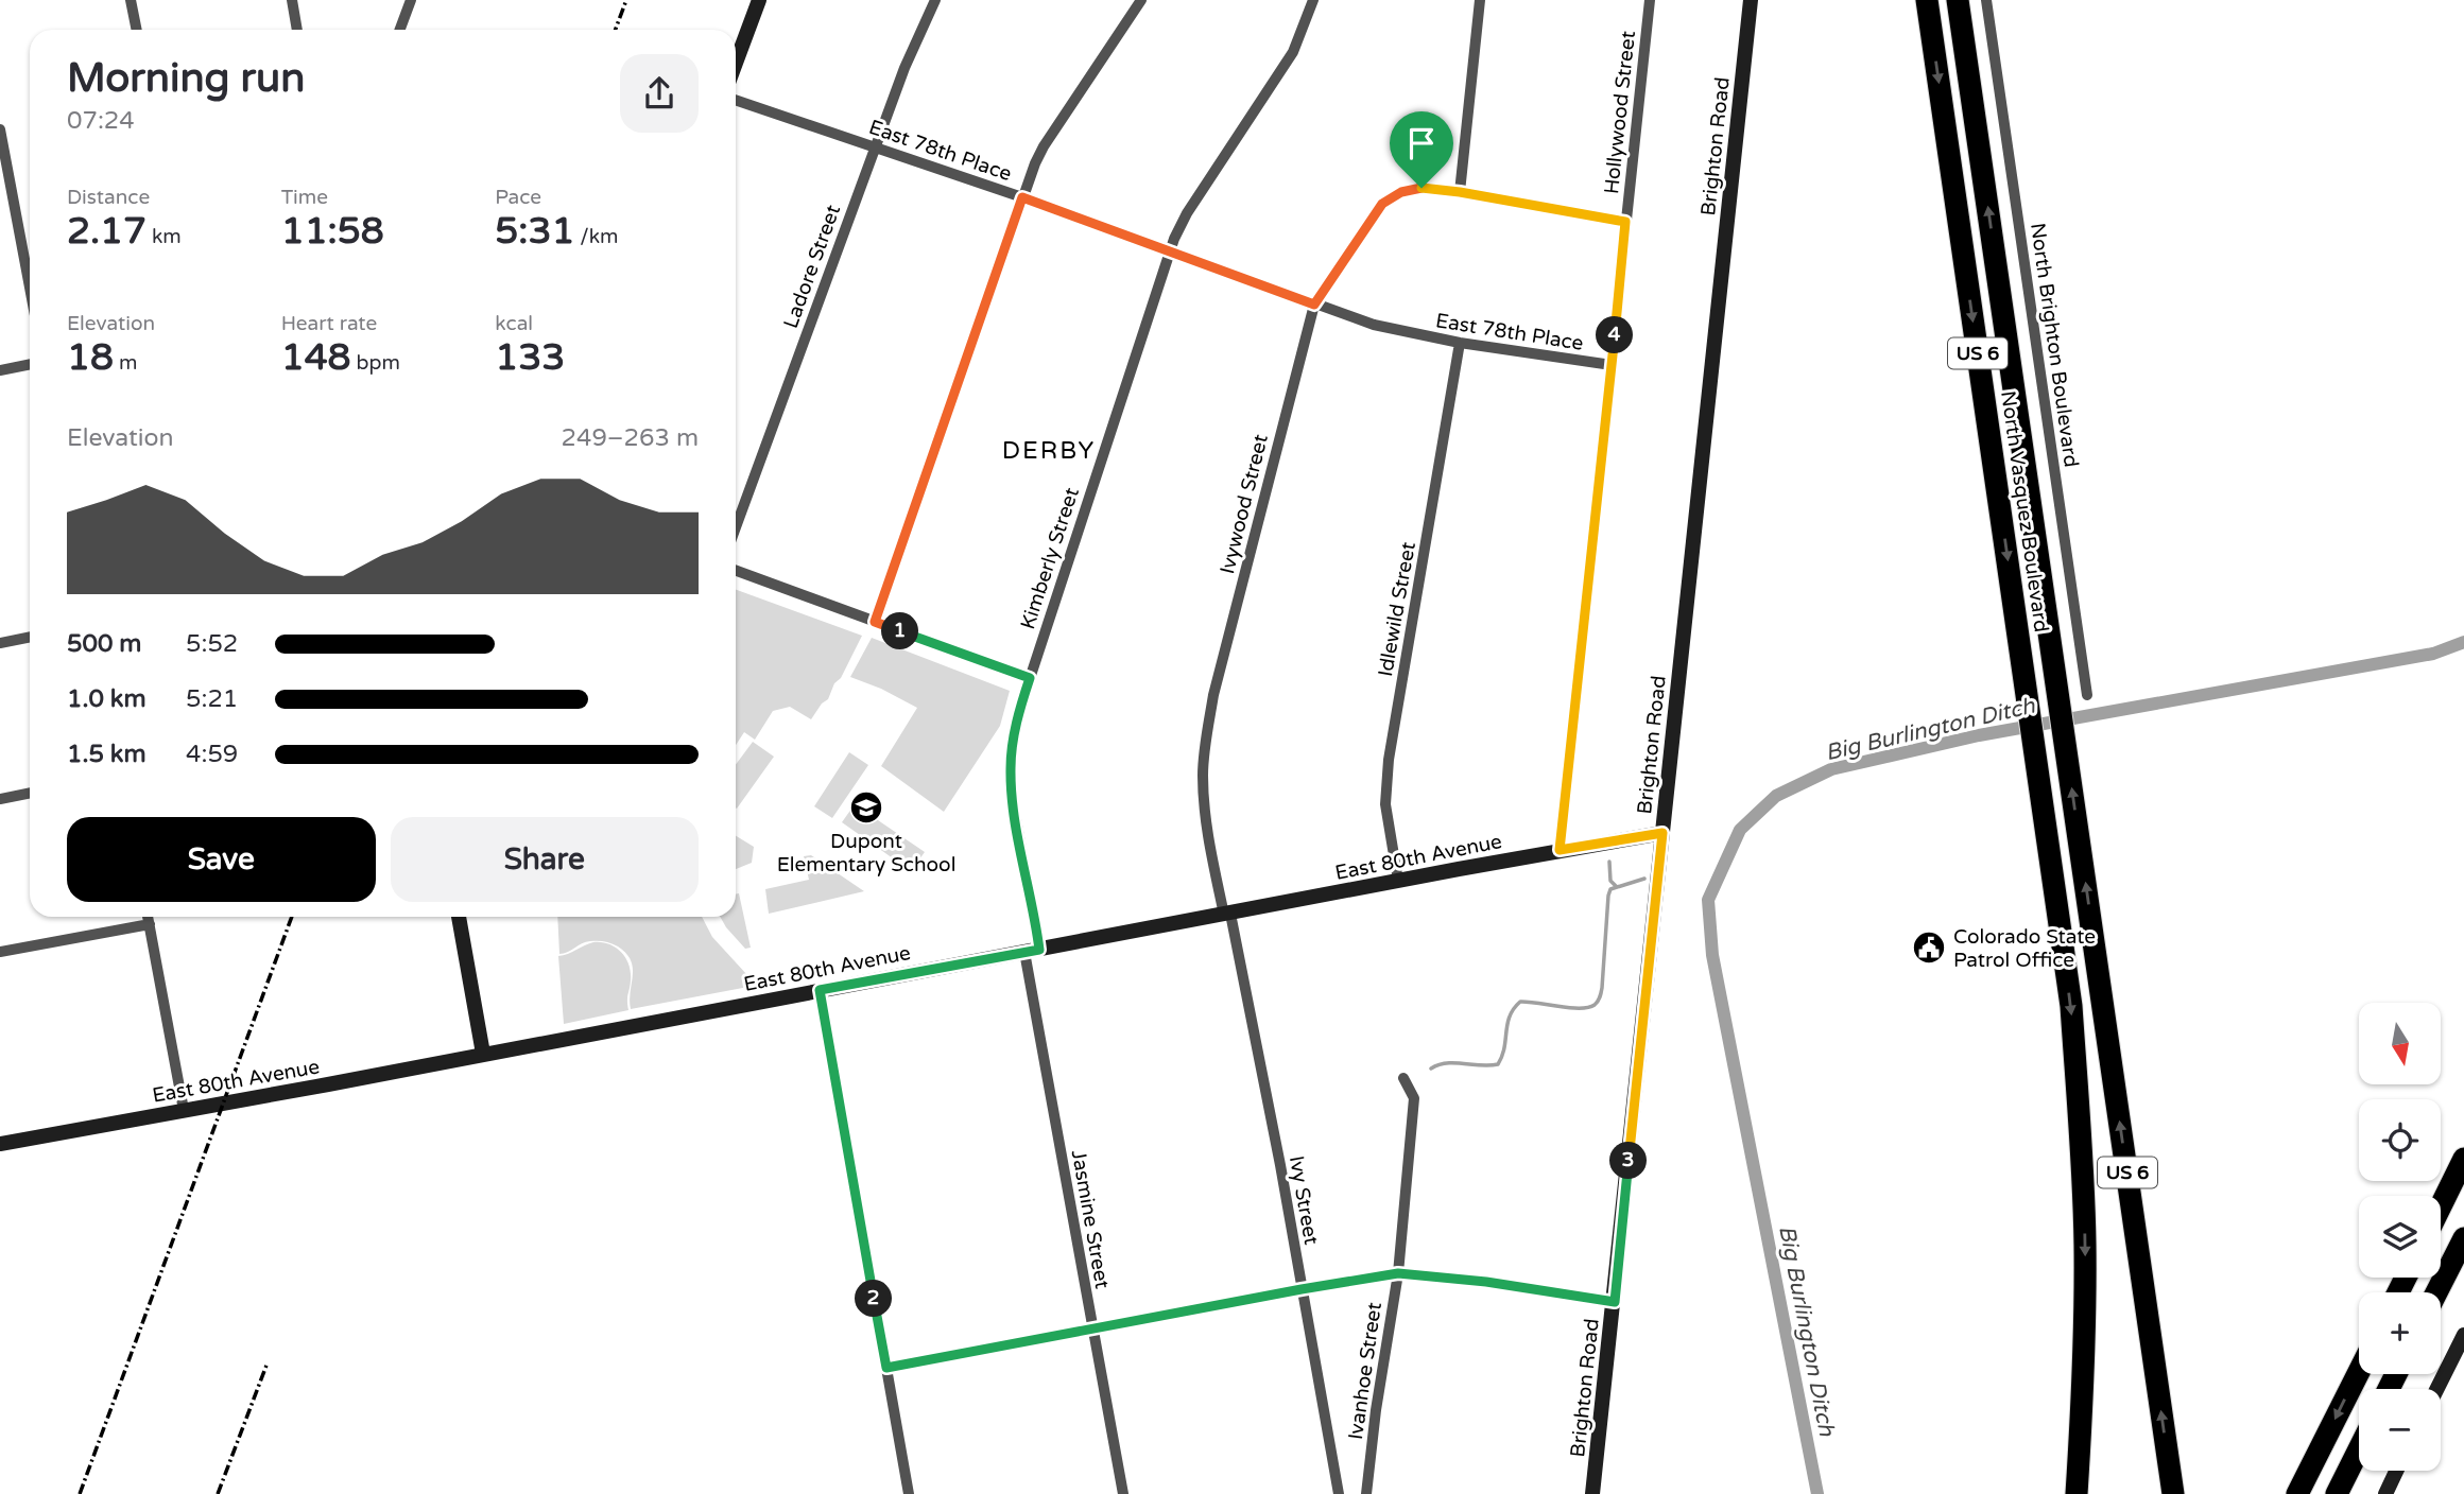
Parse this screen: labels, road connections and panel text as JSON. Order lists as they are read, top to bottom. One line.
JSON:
{"streets":{"highway":["US 6","North Vasquez Boulevard"],"street":["Hollywood Street","Brighton Road","East 78th Place","Ladore Street","North Brighton Boulevard","Ivywood Street","Kimberly Street","Idlewild Street","East 80th Avenue","Ivy Street","Jasmine Street","Ivanhoe Street"]},"crossings":[["Hollywood Street","East 78th Place"],["Hollywood Street","Ivywood Street"],["Hollywood Street","East 80th Avenue"],["Brighton Road","East 80th Avenue"],["East 78th Place","Ladore Street"],["East 78th Place","Ivywood Street"],["East 78th Place","Kimberly Street"],["East 78th Place","Idlewild Street"],["US 6","North Vasquez Boulevard"],["Ivywood Street","East 80th Avenue"],["Ivywood Street","Ivy Street"],["Kimberly Street","East 80th Avenue"],["Kimberly Street","Jasmine Street"],["Idlewild Street","East 80th Avenue"],["East 80th Avenue","Ivy Street"],["East 80th Avenue","Jasmine Street"]],"districts":["DERBY"],"water":["Big Burlington Ditch"],"places":{"school or university":["Dupont Elementary School"],"public building":["Colorado State Patrol Office"]},"north":"bottom","page":{"heading":["Morning run","07:24"],"stats":[["Distance","2.17 km"],["Time","11:58"],["Pace","5:31 /km"],["Elevation","18 m"],["Heart rate","148 bpm"],["kcal","133"]],"pins":["4","1","3","2"],"chart":["Elevation","249–263 m"],"list":[{"name":"500 m","note":"5:52"},{"name":"1.0 km","note":"5:21"},{"name":"1.5 km","note":"4:59"}],"buttons":["Save","Share"],"map_buttons":["+","−"]}}
